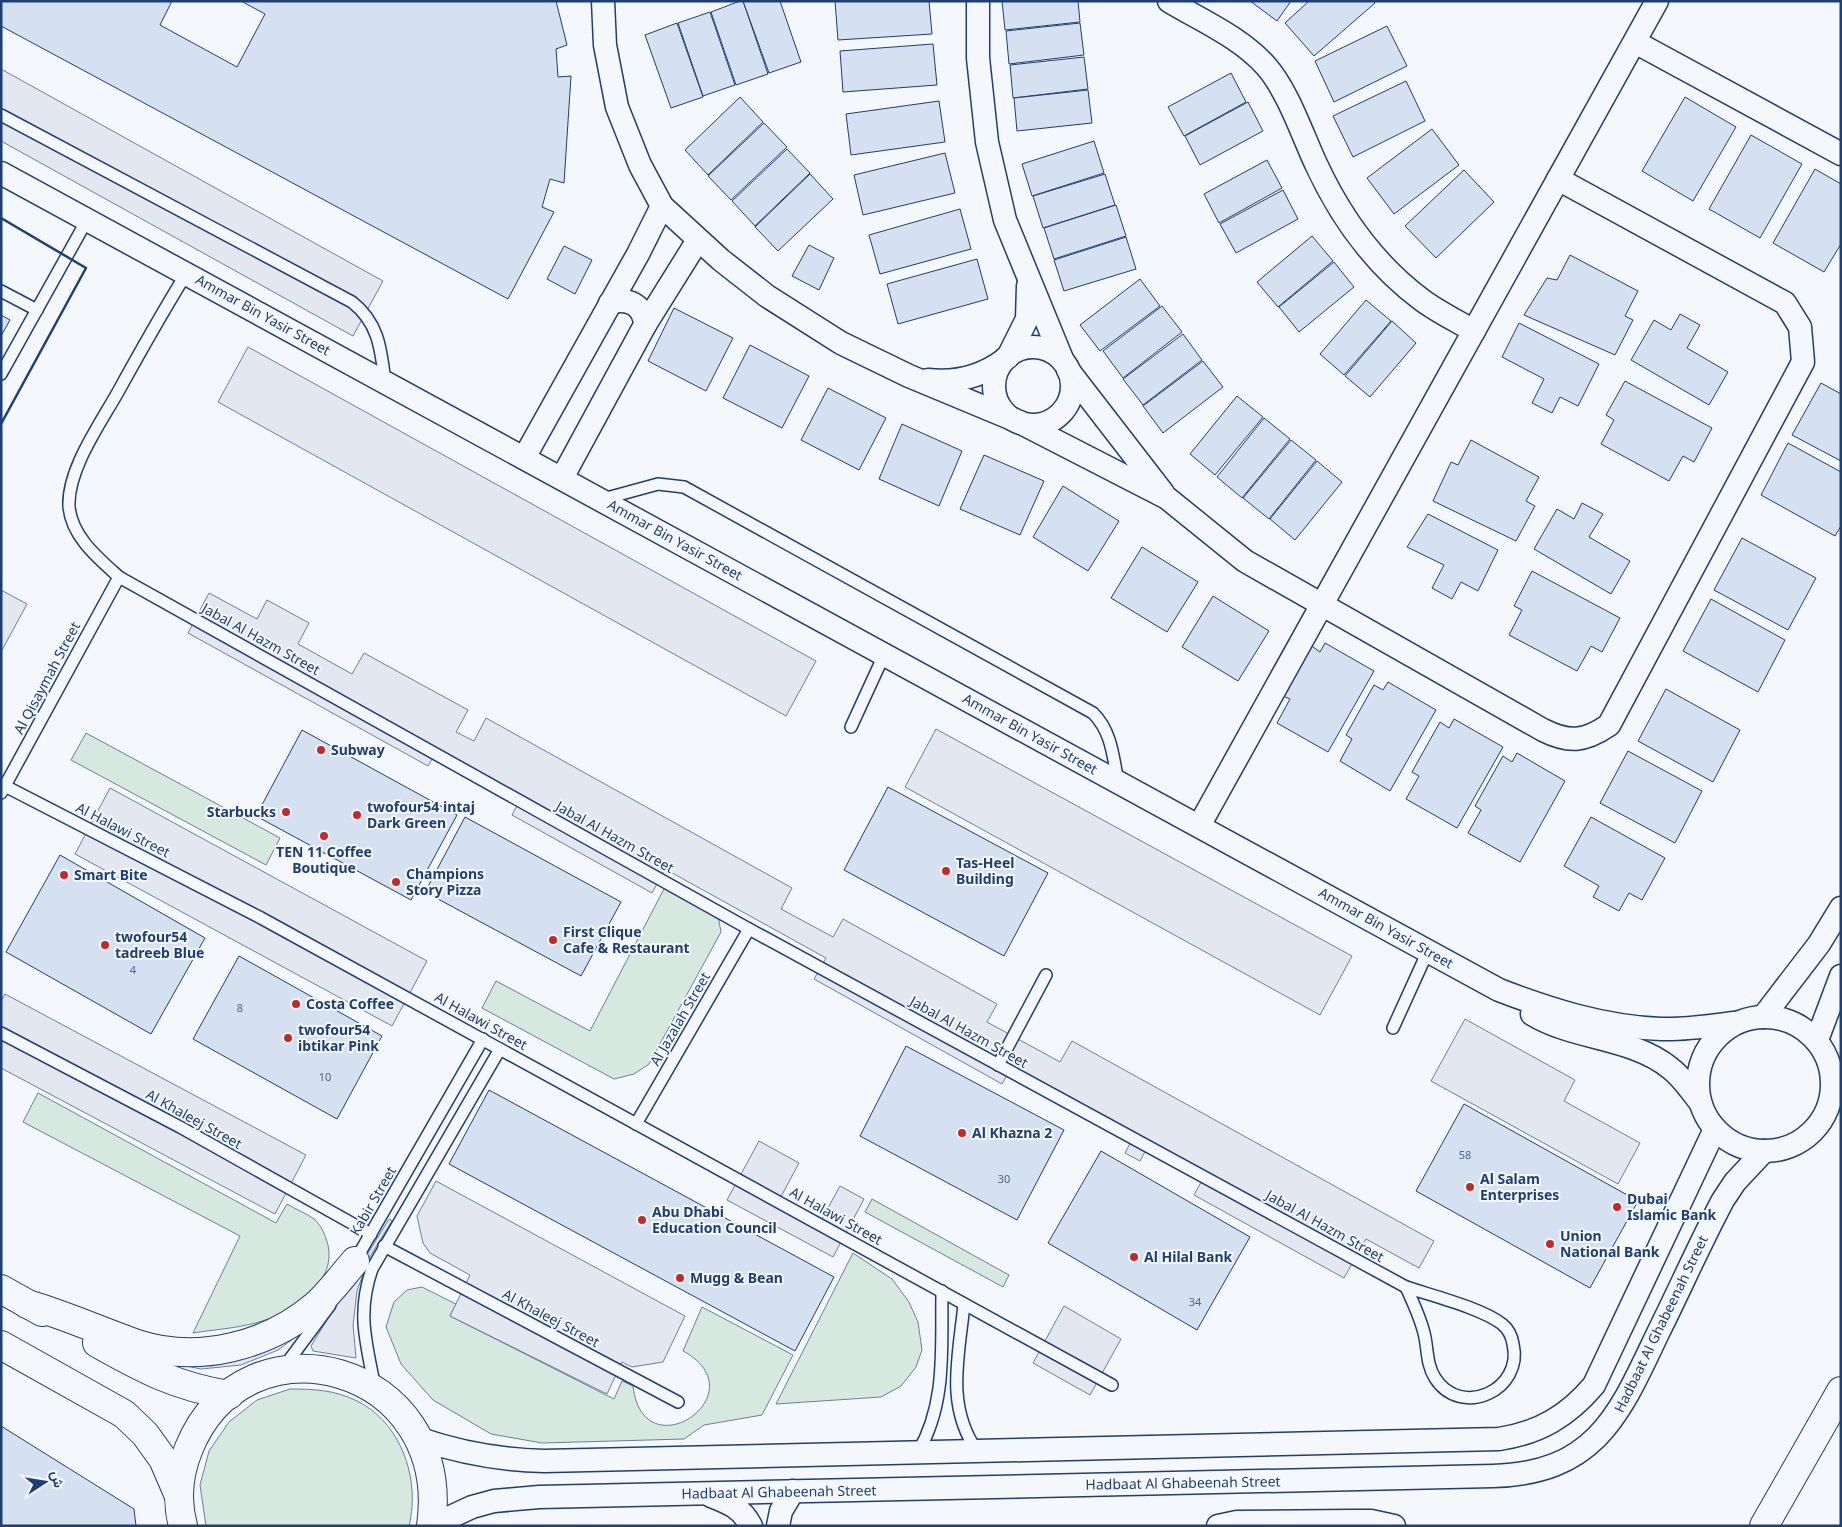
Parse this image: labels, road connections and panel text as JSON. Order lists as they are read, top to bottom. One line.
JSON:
{"streets":{"street":["Ammar Bin Yasir Street","Hadbaat Al Ghabeenah Street"],"lane":["Jabal Al Hazm Street","Al Qisaymah Street","Al Halawi Street","Al Jazalah Street","Al Khaleej Street","Kabir Street"]},"crossings":[["Ammar Bin Yasir Street","Jabal Al Hazm Street"],["Ammar Bin Yasir Street","Hadbaat Al Ghabeenah Street"],["Jabal Al Hazm Street","Al Qisaymah Street"],["Jabal Al Hazm Street","Al Jazalah Street"],["Al Qisaymah Street","Al Halawi Street"],["Al Halawi Street","Al Jazalah Street"],["Al Halawi Street","Kabir Street"],["Al Khaleej Street","Kabir Street"]],"places":["Subway","Starbucks","twofour54 intaj Dark Green","TEN 11 Coffee Boutique","Tas-Heel Building","Smart Bite","Champions Story Pizza","First Clique Cafe & Restaurant","twofour54 tadreeb Blue","Costa Coffee","twofour54 ibtikar Pink","Al Khazna 2","Al Salam Enterprises","Dubai Islamic Bank","Abu Dhabi Education Council","Union National Bank","Al Hilal Bank","Mugg & Bean"],"house_numbers":["4","8","10","58","30","34"],"north":"right"}
